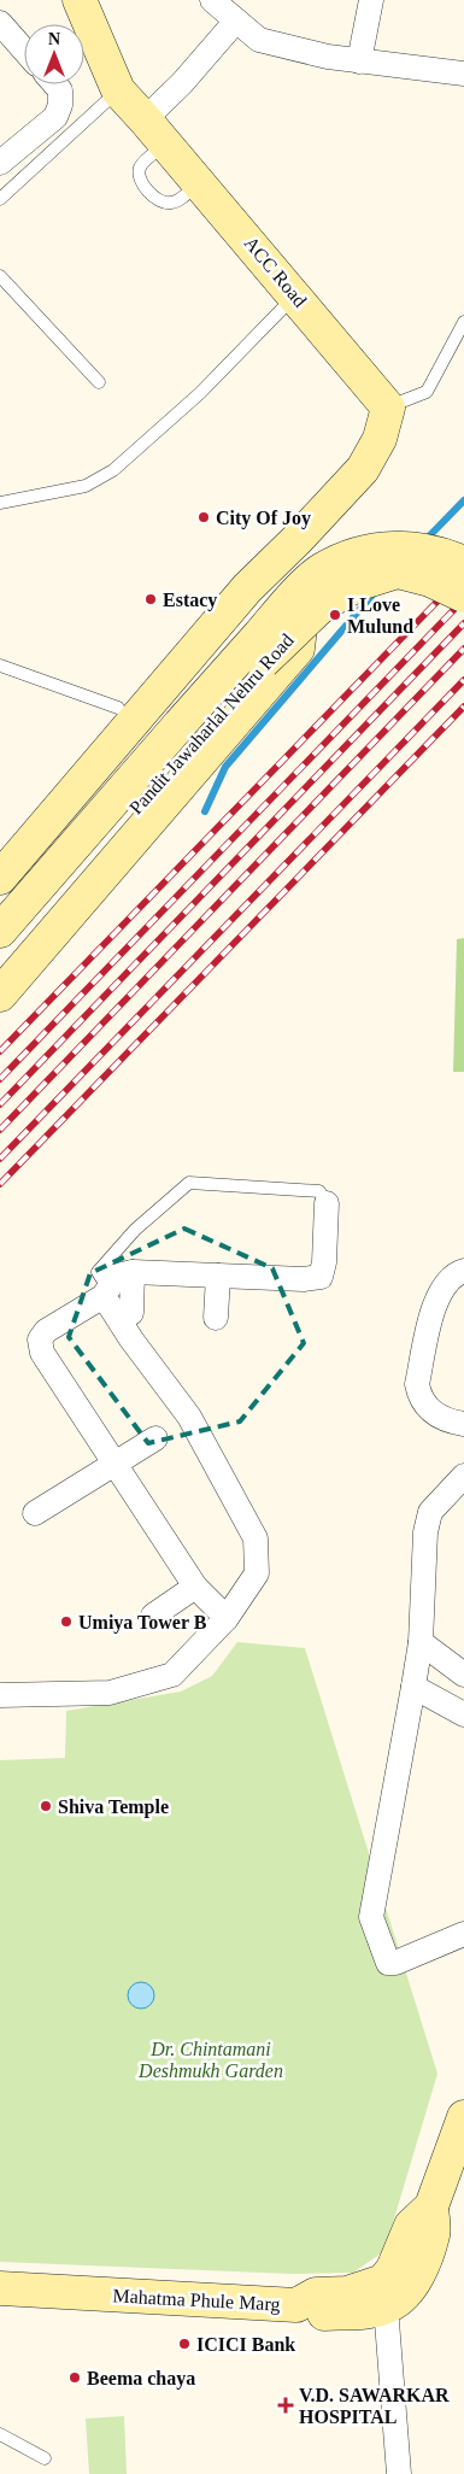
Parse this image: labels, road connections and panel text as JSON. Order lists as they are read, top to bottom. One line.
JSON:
{"streets":{"main road":["ACC Road","Pandit Jawaharlal Nehru Road","Mahatma Phule Marg"]},"parks":["Dr. Chintamani Deshmukh Garden"],"places":{"other":["City Of Joy","Estacy","I Love Mulund","Umiya Tower B","Shiva Temple","ICICI Bank","Beema chaya"],"health":["V.D. SAWARKAR HOSPITAL"]},"north":"top"}
